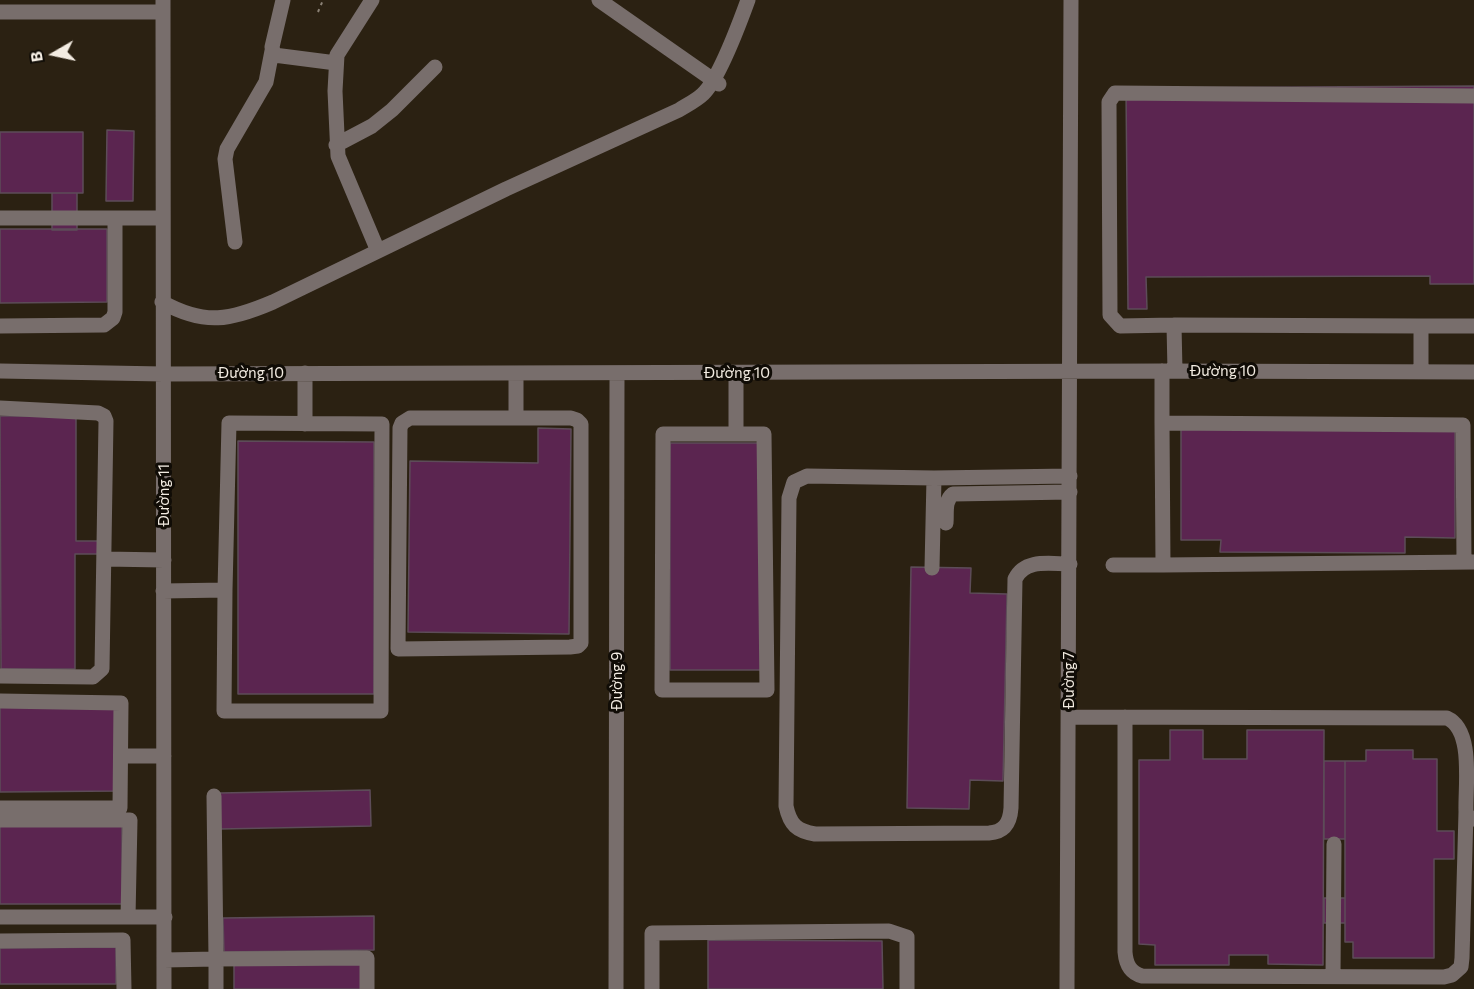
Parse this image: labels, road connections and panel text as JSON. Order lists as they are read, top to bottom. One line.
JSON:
{"streets":{"street":["Đường 10","Đường 11","Đường 7","Đường 9"]},"crossings":[["Đường 10","Đường 11"],["Đường 10","Đường 7"],["Đường 10","Đường 9"]],"north":"left"}
